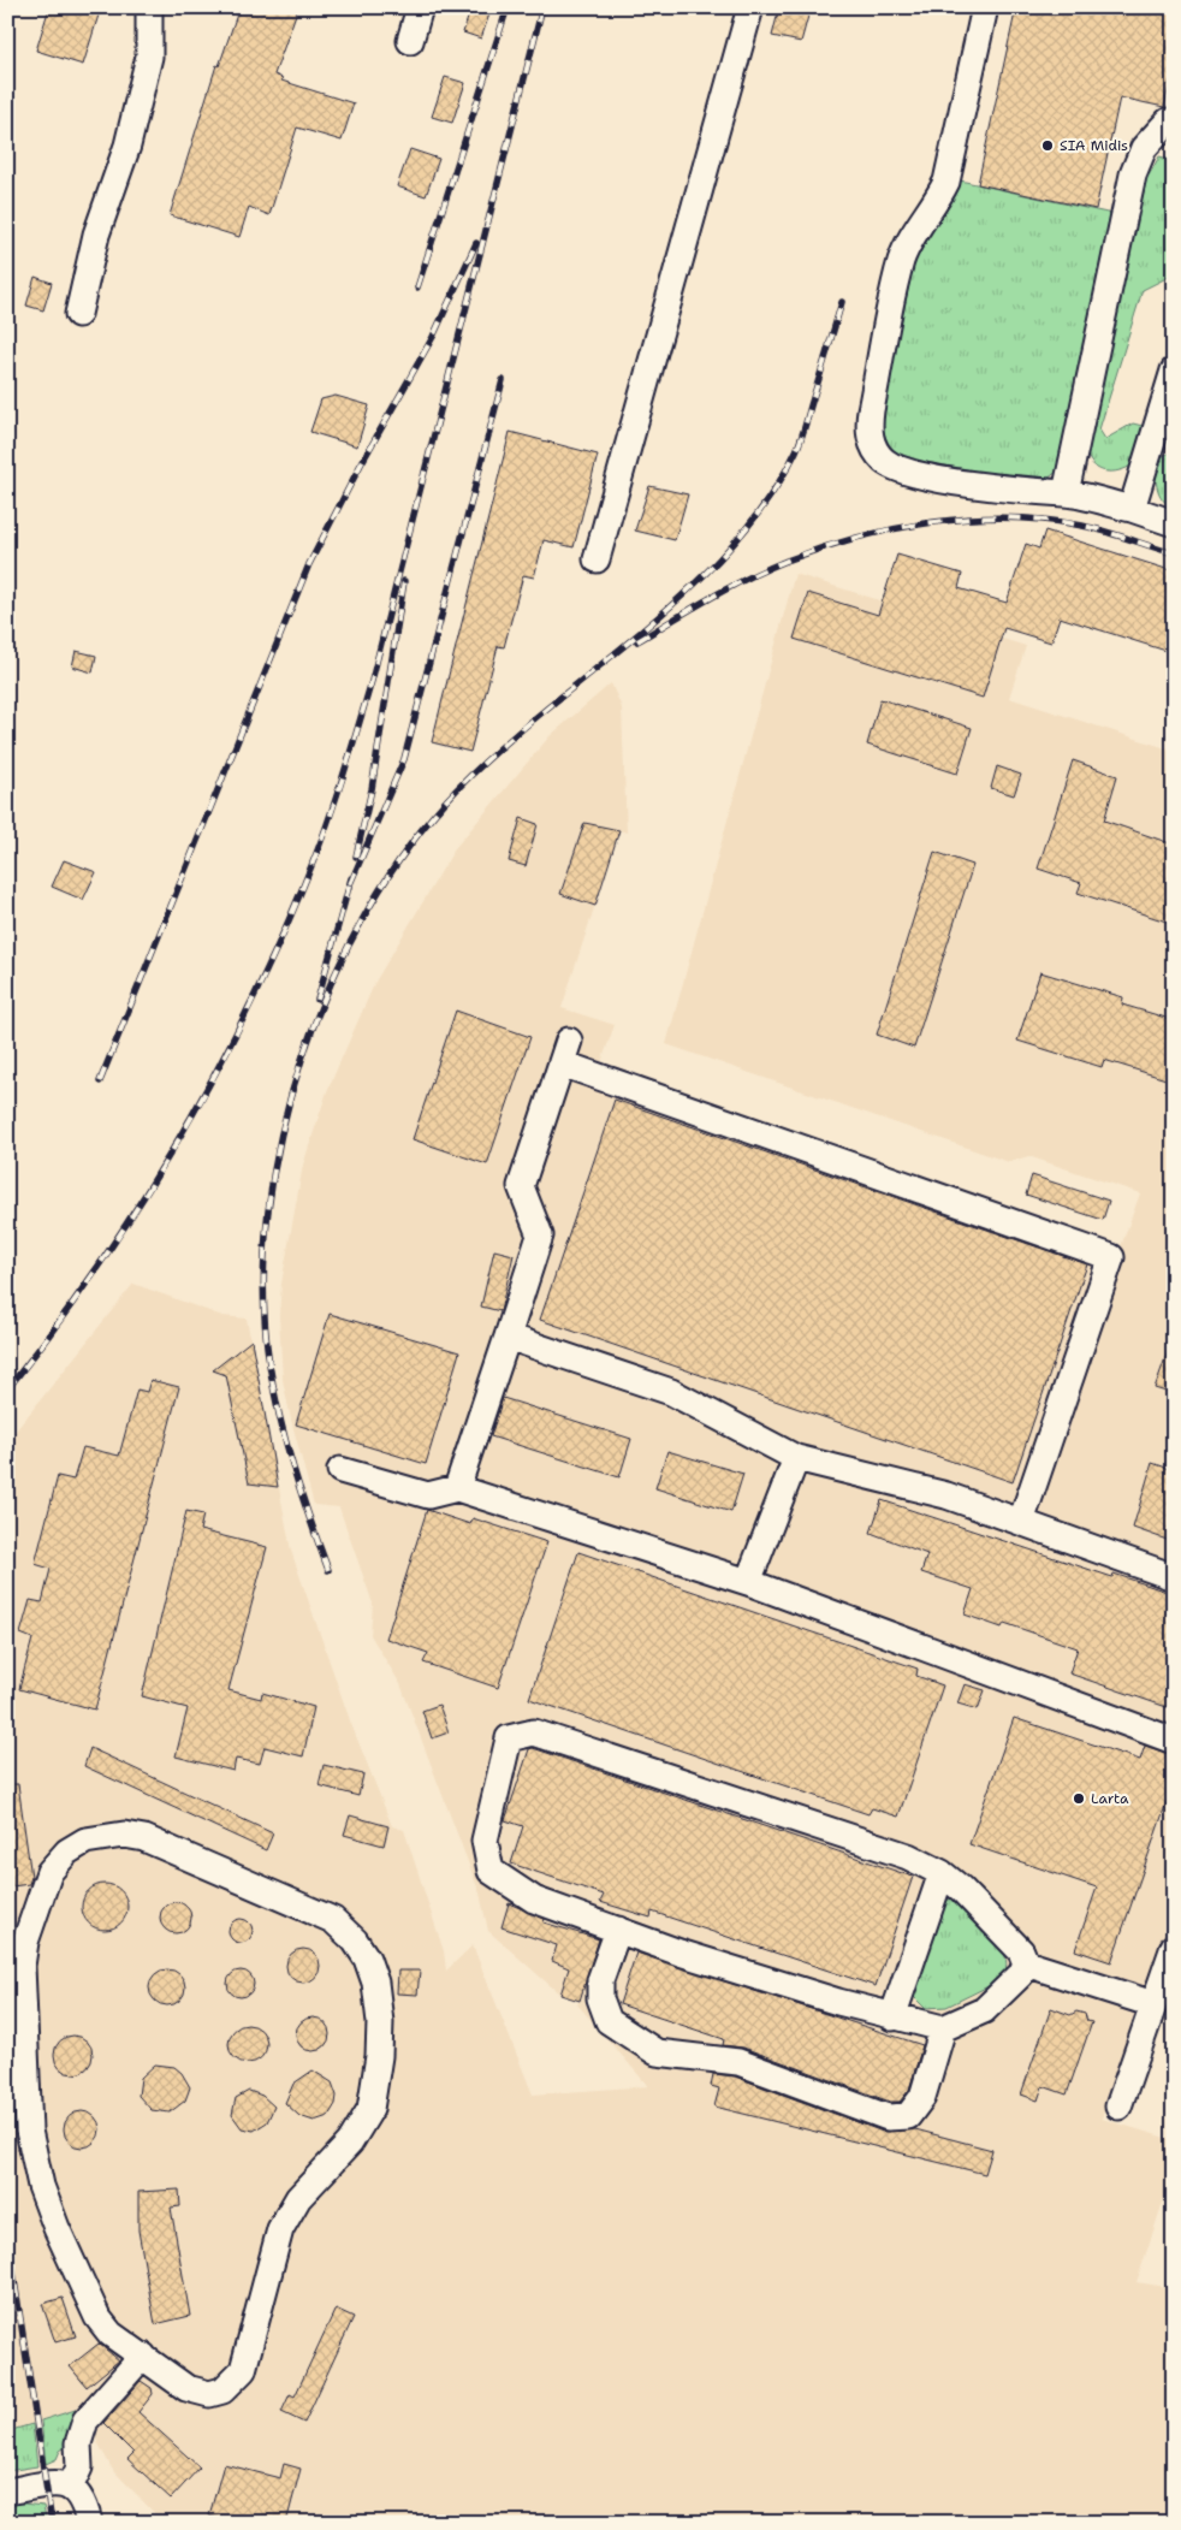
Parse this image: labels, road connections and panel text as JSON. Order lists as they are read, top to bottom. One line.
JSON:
{"places":["SIA Midis","Larta"]}
